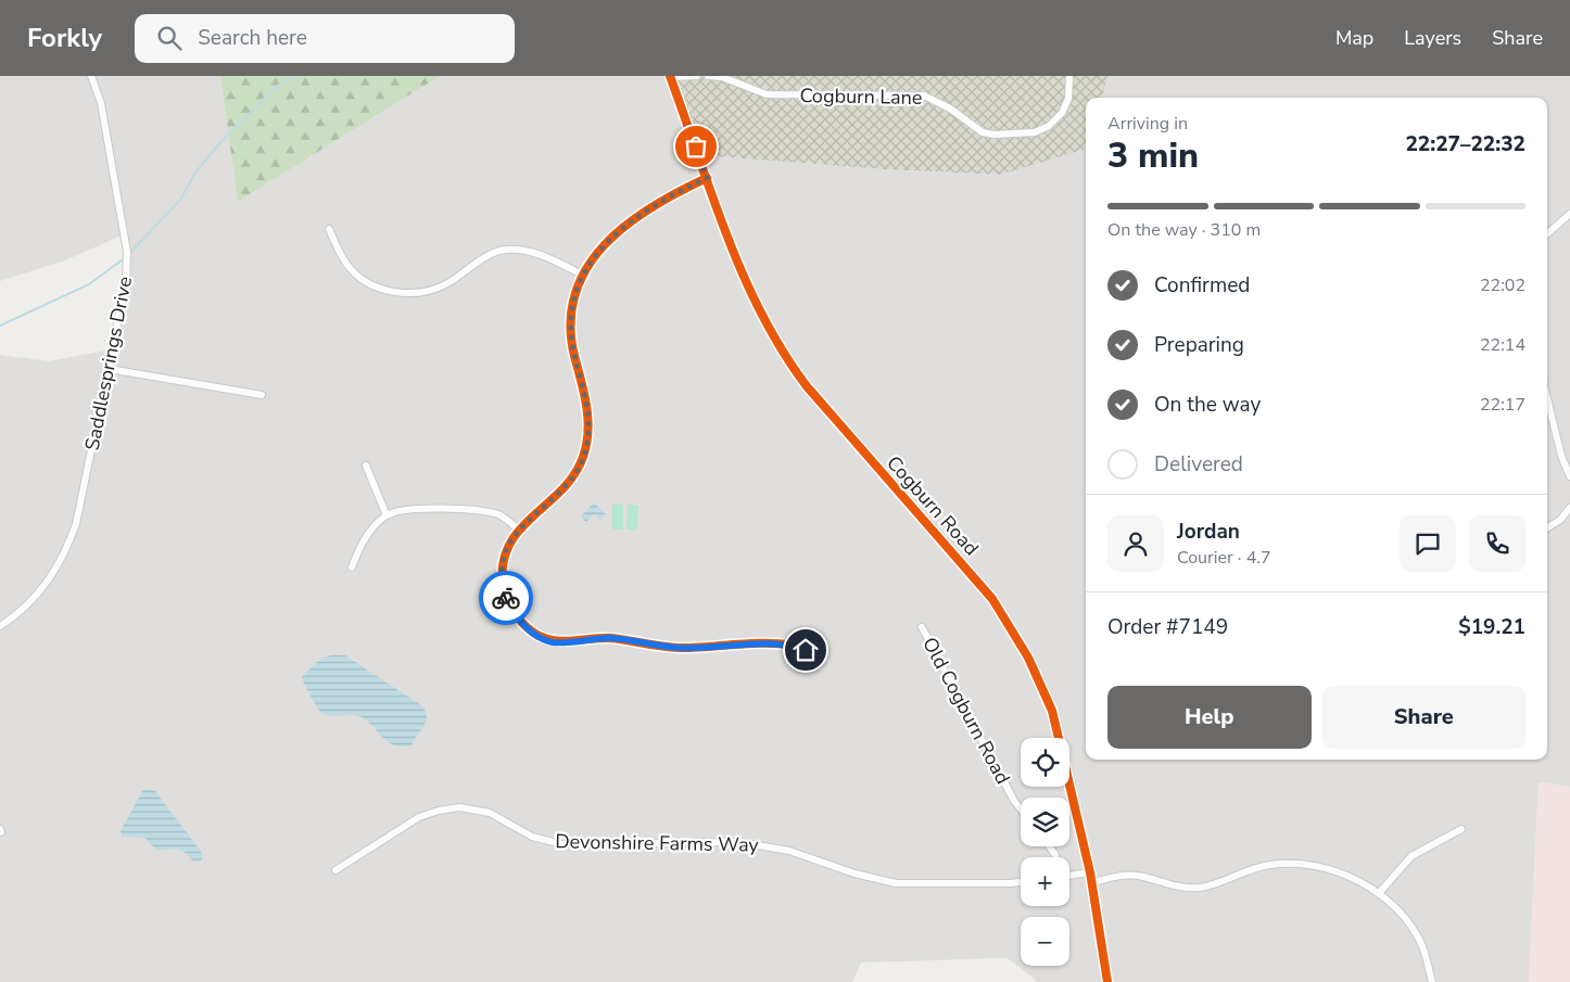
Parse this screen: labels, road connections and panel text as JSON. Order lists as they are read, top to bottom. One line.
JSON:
{"streets":{"street":["Cogburn Lane","Saddlesprings Drive","Cogburn Road","Old Cogburn Road","Devonshire Farms Way"]},"page":{"header":"Forkly","search":"Search here","nav":["Map","Layers","Share"],"heading":["3 min","Arriving in","22:27–22:32"],"panel":["Jordan","Courier · 4.7","Order #7149","$19.21"],"bar":"On the way · 310 m","list":[["Confirmed","22:02"],["Preparing","22:14"],["On the way","22:17"],"Delivered"],"buttons":["Help","Share"],"map_buttons":["+","−"]}}
